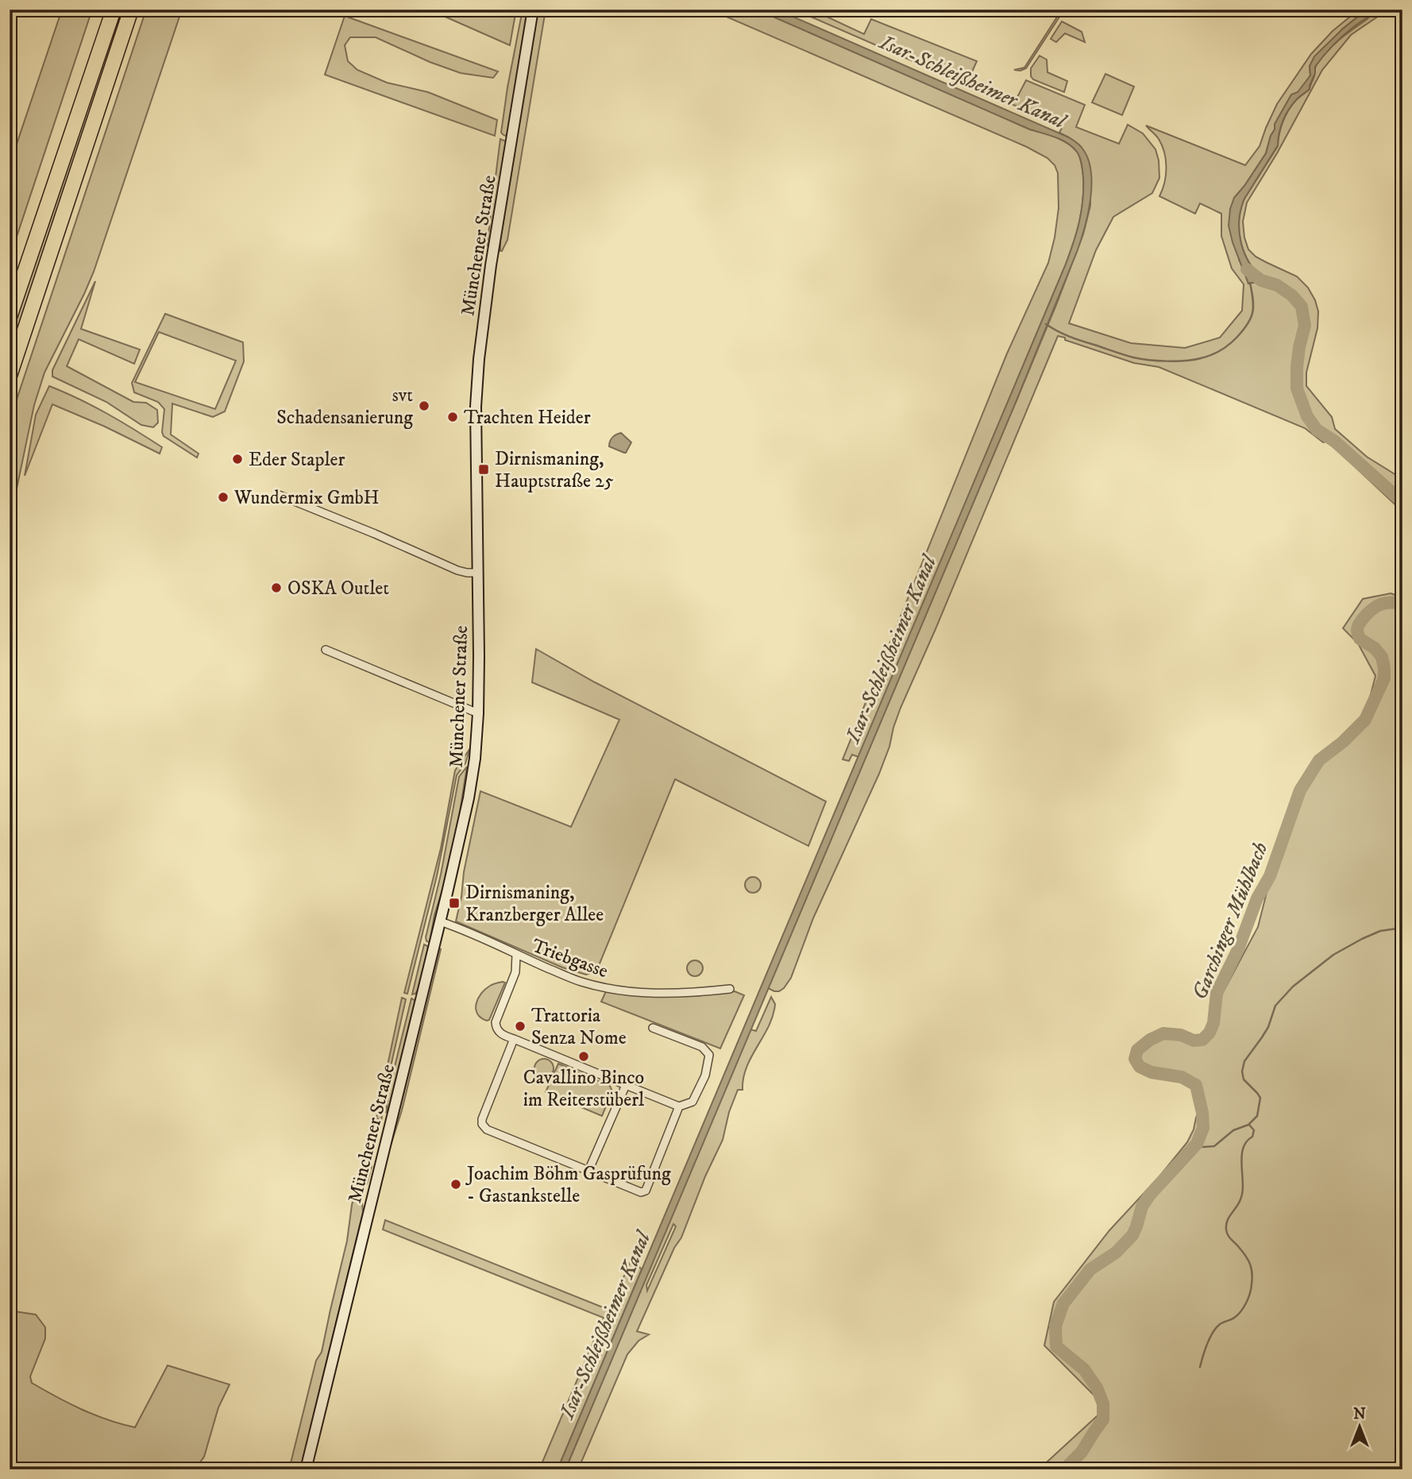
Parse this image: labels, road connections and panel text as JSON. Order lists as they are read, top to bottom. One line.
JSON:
{"streets":{"main road":["Münchener Straße"],"street":["Triebgasse"]},"crossings":[["Münchener Straße","Triebgasse"]],"water":["Isar-Schleißheimer Kanal","Garchinger Mühlbach"],"places":{"other":["svt Schadensanierung","Trachten Heider","Eder Stapler","Wundermix GmbH","OSKA Outlet","Trattoria Senza Nome","Cavallino Binco im Reiterstüberl","Joachim Böhm Gasprüfung - Gastankstelle"],"transit":["Dirnismaning, Hauptstraße 25","Dirnismaning, Kranzberger Allee"]},"north":"top"}
